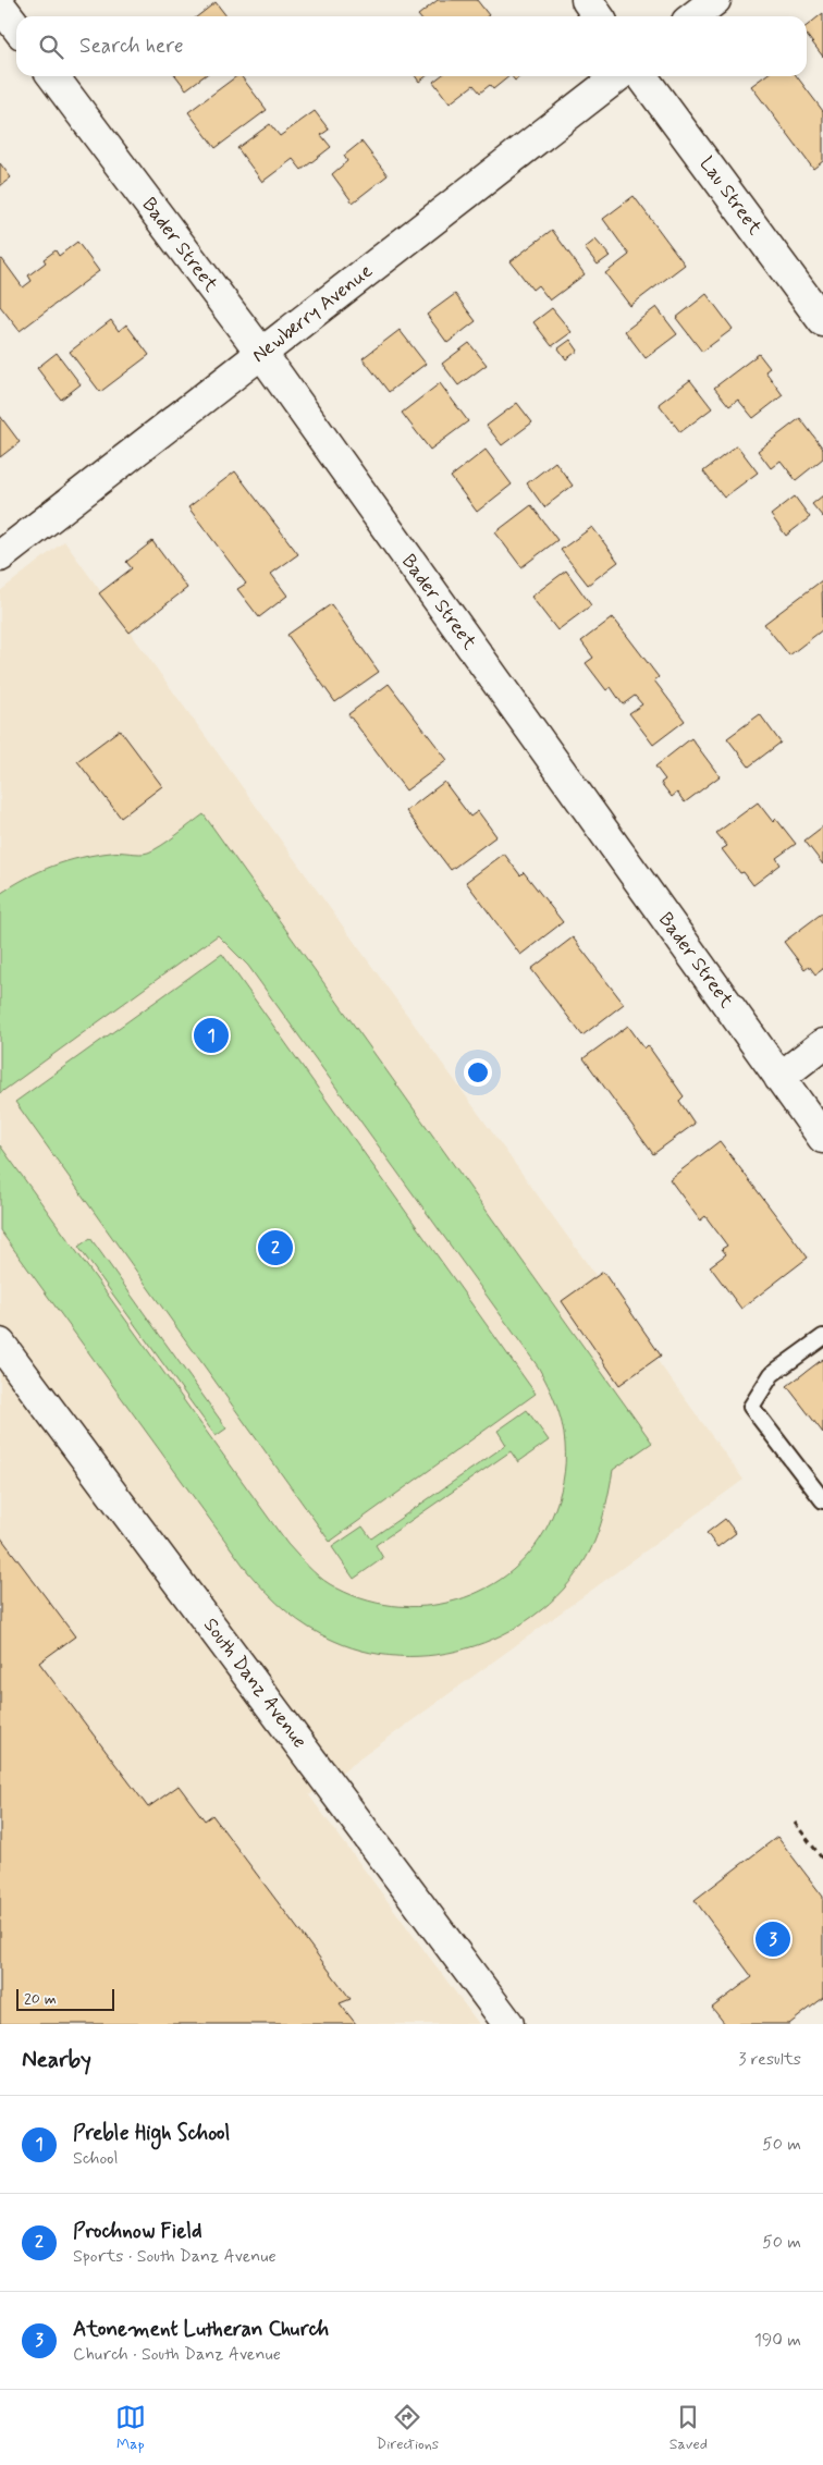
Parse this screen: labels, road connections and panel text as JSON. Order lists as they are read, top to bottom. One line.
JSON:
{"streets":{"street":["Lau Street","Bader Street","Newberry Avenue","South Danz Avenue"]},"crossings":[["Bader Street","Newberry Avenue"]],"scale_bar":"20 m","page":{"search":"Search here","pins":["1","2","3"],"scale":"20 m","heading":["Nearby","3 results"],"list":[{"mark":"1","name":"Preble High School","note":"School","value":"50 m"},{"mark":"2","name":"Prochnow Field","note":"Sports · South Danz Avenue","value":"50 m"},{"mark":"3","name":"Atonement Lutheran Church","note":"Church · South Danz Avenue","value":"190 m"}],"nav":["Map","Directions","Saved"]}}
